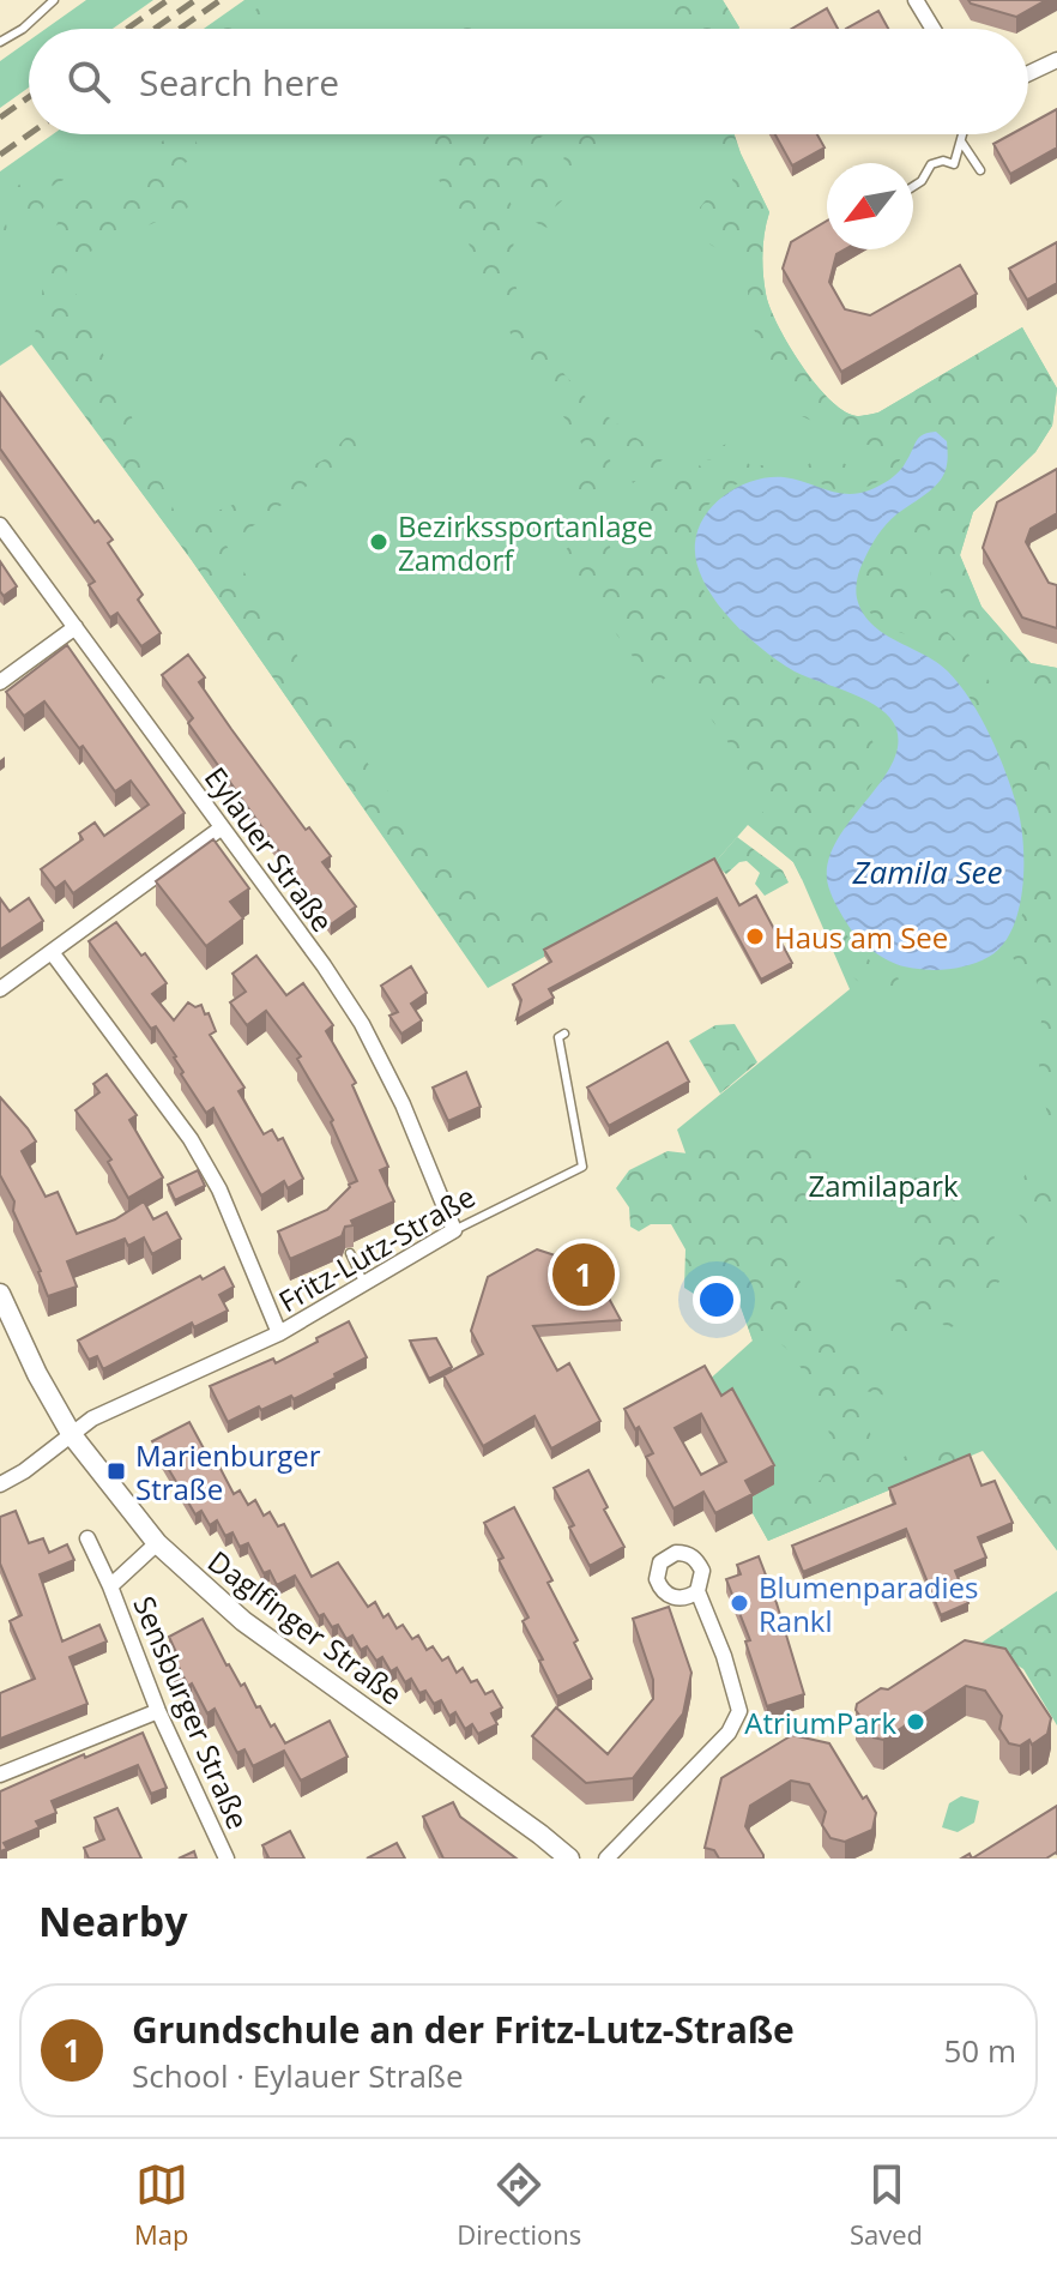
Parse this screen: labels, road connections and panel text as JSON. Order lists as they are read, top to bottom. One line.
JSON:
{"streets":{"street":["Eylauer Straße","Fritz-Lutz-Straße","Daglfinger Straße","Sensburger Straße"]},"crossings":[["Eylauer Straße","Fritz-Lutz-Straße"],["Fritz-Lutz-Straße","Daglfinger Straße"],["Daglfinger Straße","Sensburger Straße"]],"water":["Zamila See"],"parks":["Zamilapark"],"places":{"other":["Bezirkssportanlage Zamdorf","Haus am See","Blumenparadies Rankl","AtriumPark"],"transit":["Marienburger Straße"]},"north":"bottom left","page":{"search":"Search here","pins":"1","heading":"Nearby","list":[{"mark":"1","name":"Grundschule an der Fritz-Lutz-Straße","note":"School · Eylauer Straße","value":"50 m"}],"nav":["Map","Directions","Saved"]}}
